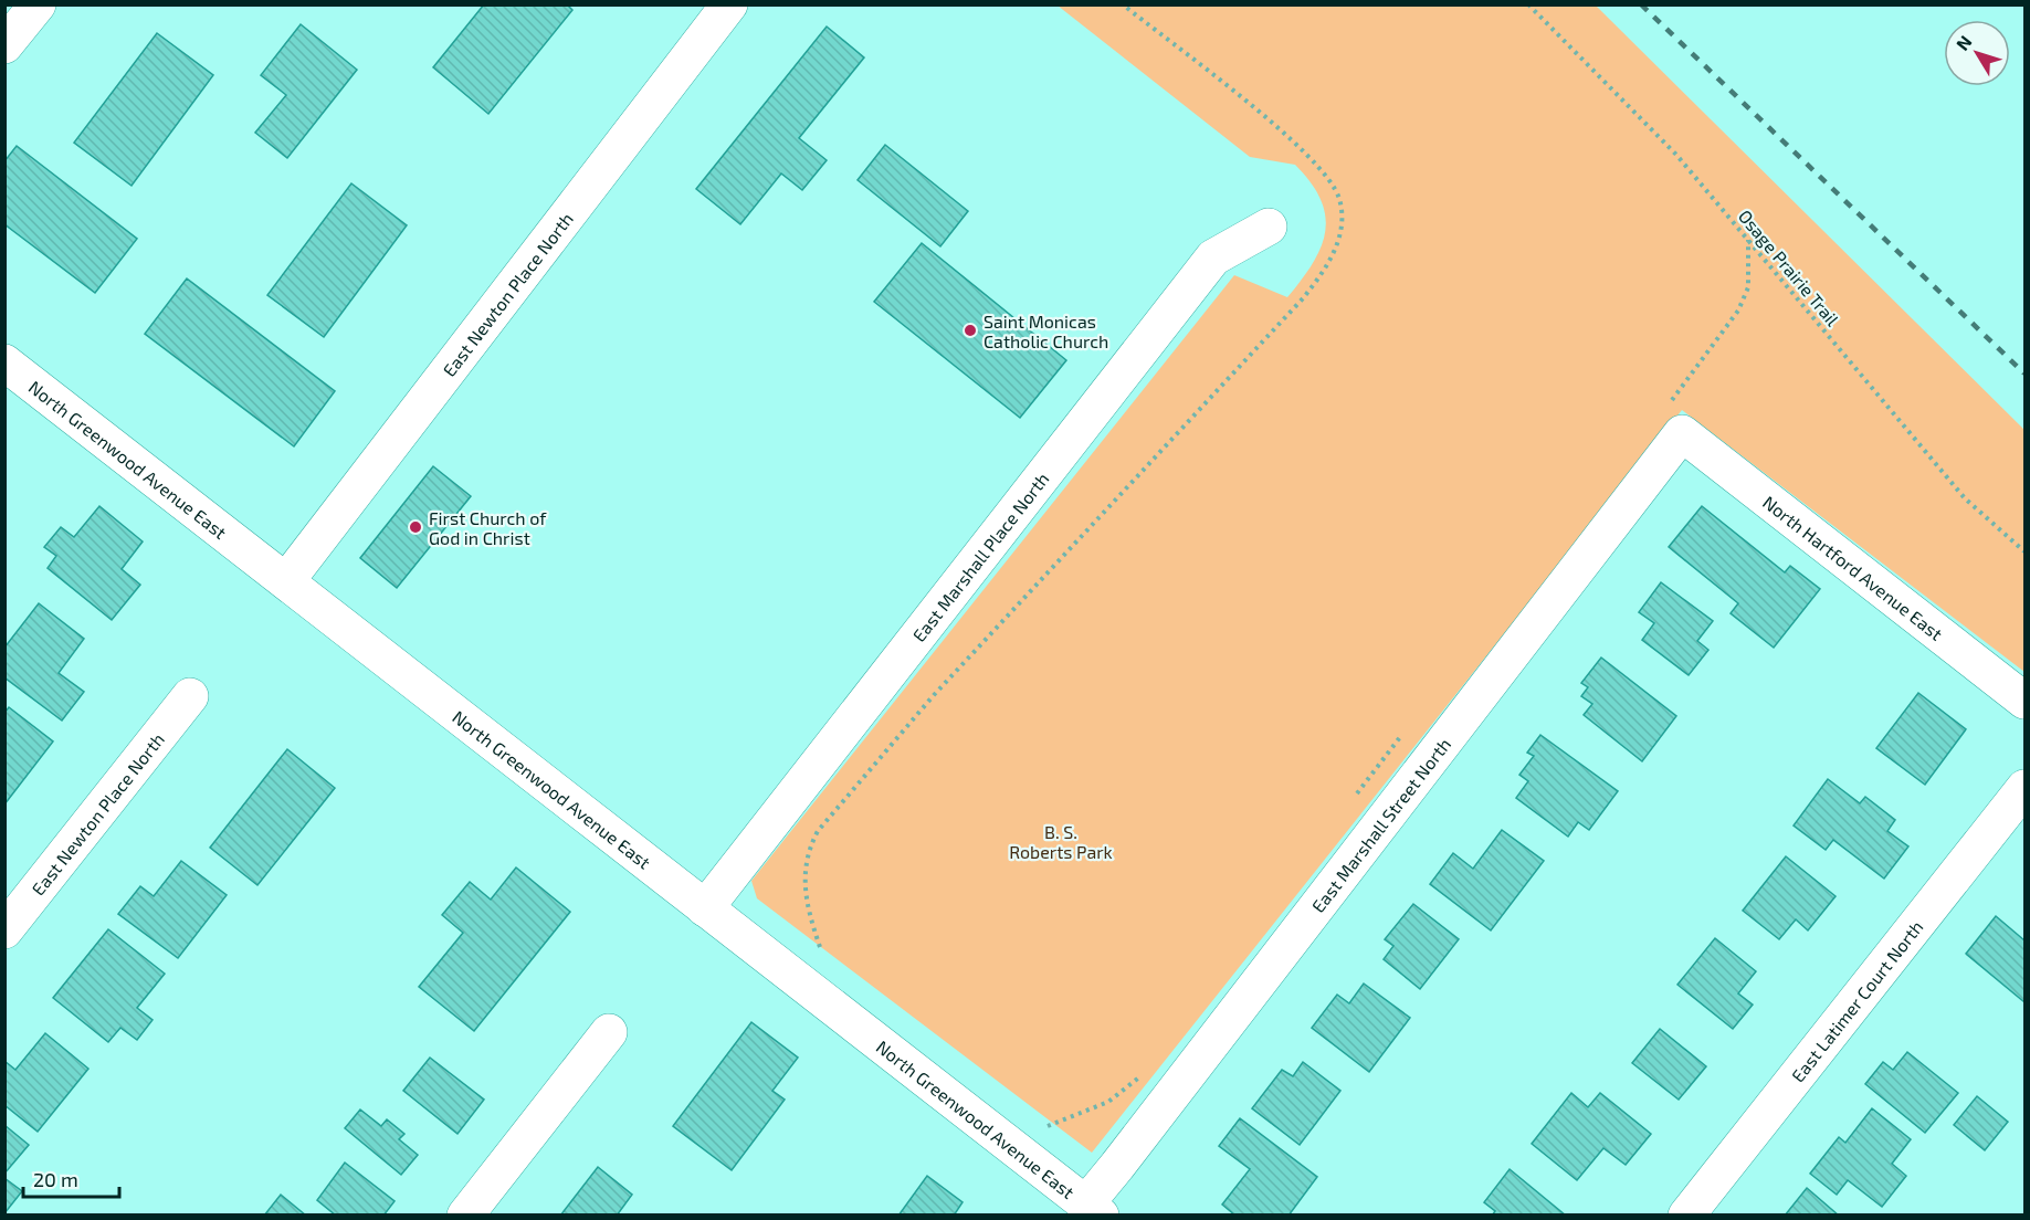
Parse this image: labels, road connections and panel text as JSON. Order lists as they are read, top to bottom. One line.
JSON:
{"streets":{"street":["East Newton Place North","North Greenwood Avenue East","East Marshall Place North","North Hartford Avenue East","East Marshall Street North","East Latimer Court North"],"path":["Osage Prairie Trail"]},"crossings":[["East Newton Place North","North Greenwood Avenue East"],["North Greenwood Avenue East","East Marshall Place North"],["North Greenwood Avenue East","East Marshall Street North"],["North Hartford Avenue East","East Marshall Street North"]],"parks":["B. S. Roberts Park"],"places":["Saint Monicas Catholic Church","First Church of God in Christ"],"scale_bar":"20 m","north":"top left"}
